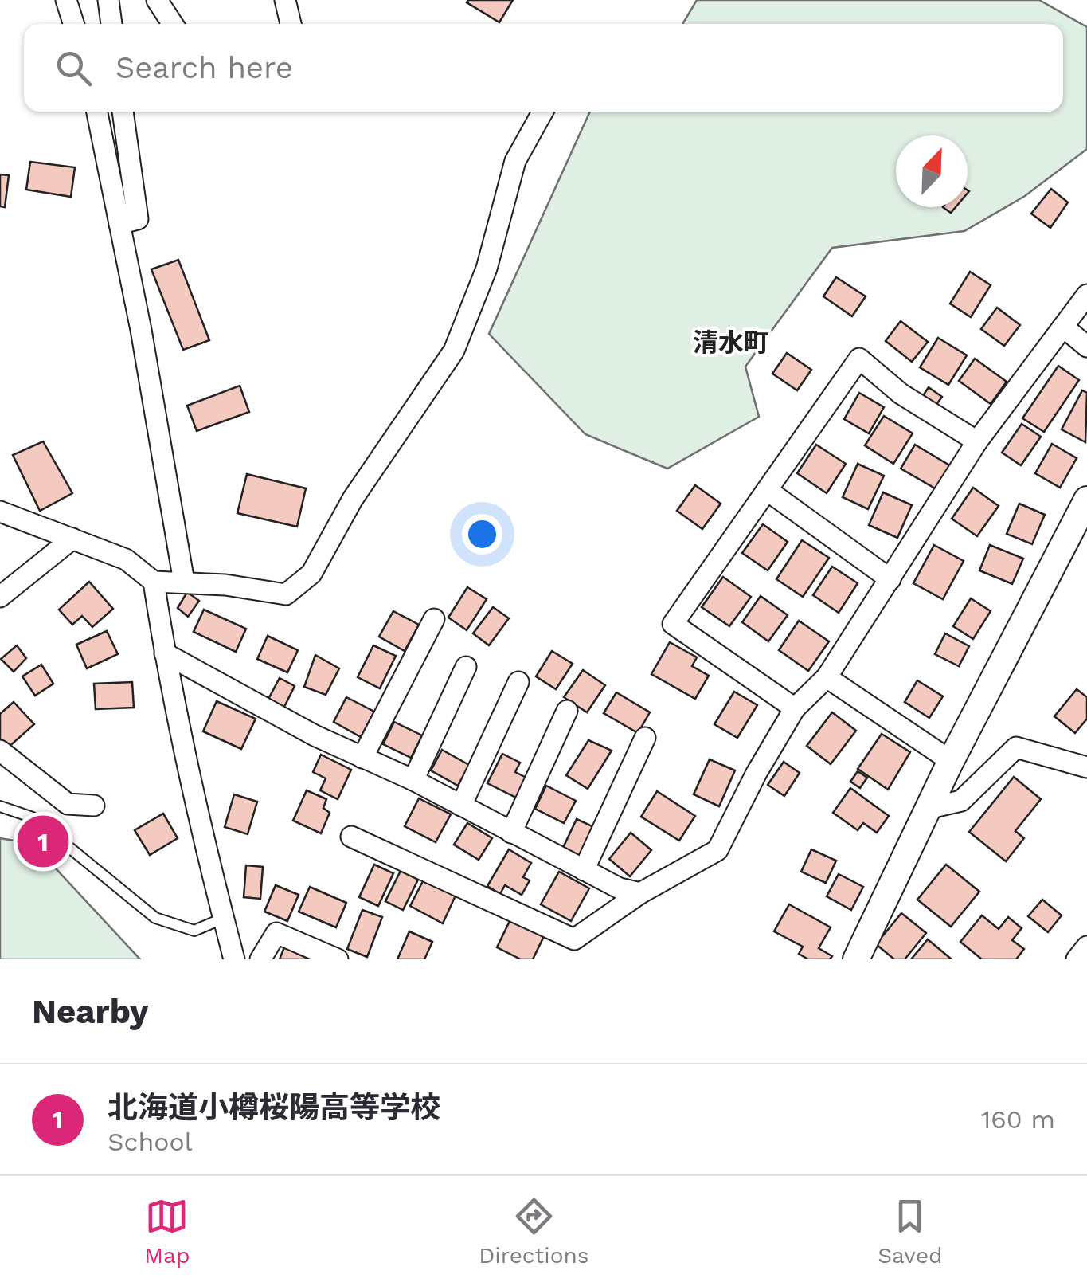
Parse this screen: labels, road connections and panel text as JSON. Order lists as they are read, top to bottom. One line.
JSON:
{"districts":["清水町"],"north":"top right","page":{"search":"Search here","pins":"1","heading":"Nearby","list":[{"mark":"1","name":"北海道小樽桜陽高等学校","note":"School","value":"160 m"}],"nav":["Map","Directions","Saved"]}}
